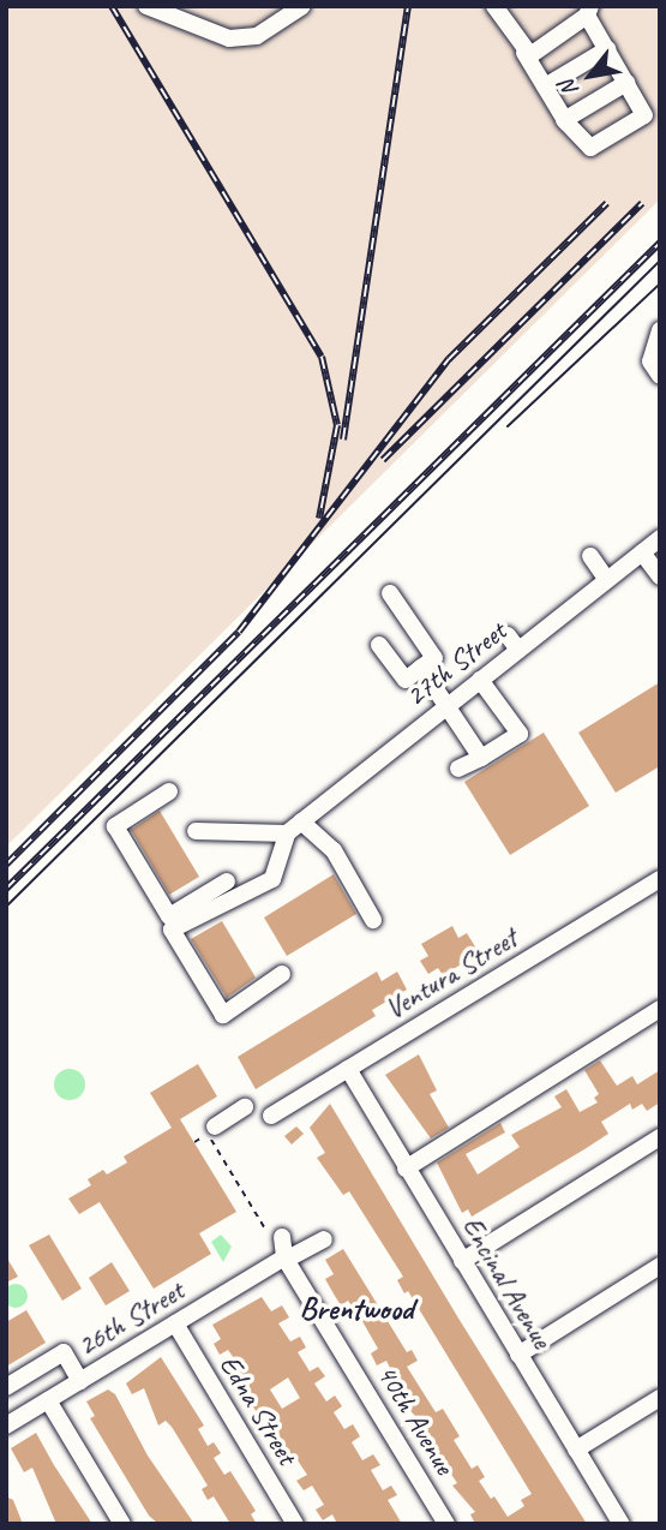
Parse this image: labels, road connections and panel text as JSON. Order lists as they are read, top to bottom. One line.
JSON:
{"streets":{"street":["27th Street","Ventura Street","Encinal Avenue","26th Street","Edna Street","40th Avenue"]},"crossings":[["Ventura Street","Encinal Avenue"],["26th Street","Edna Street"],["26th Street","40th Avenue"]],"districts":["Brentwood"],"north":"bottom left"}
